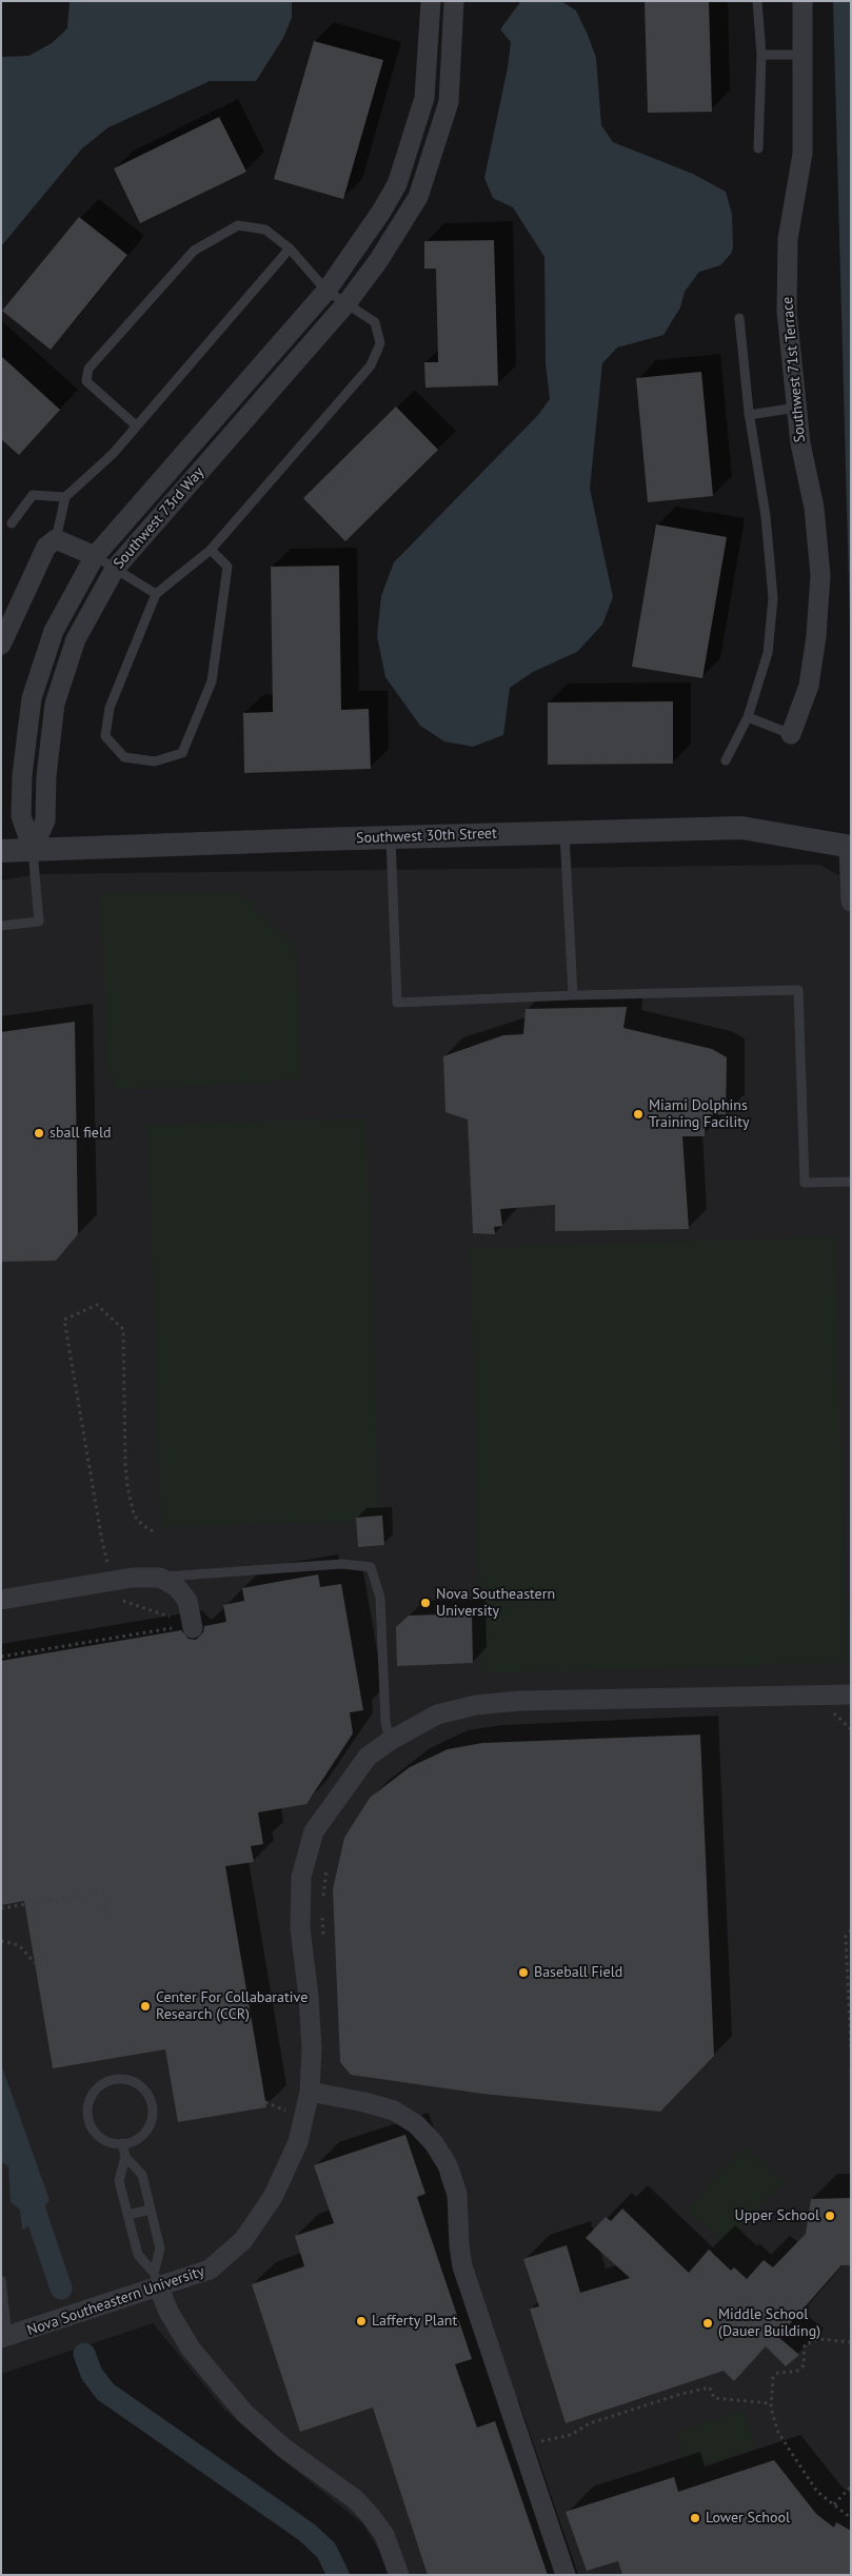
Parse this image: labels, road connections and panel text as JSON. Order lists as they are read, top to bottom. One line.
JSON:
{"streets":{"street":["Southwest 71st Terrace","Southwest 73rd Way","Southwest 30th Street","Nova Southeastern University"]},"crossings":[["Southwest 73rd Way","Southwest 30th Street"]],"places":["Miami Dolphins Training Facility","sball field","Nova Southeastern University","Baseball Field","Center For Collabarative Research (CCR)","Upper School","Lafferty Plant","Middle School (Dauer Building)","Lower School"]}
